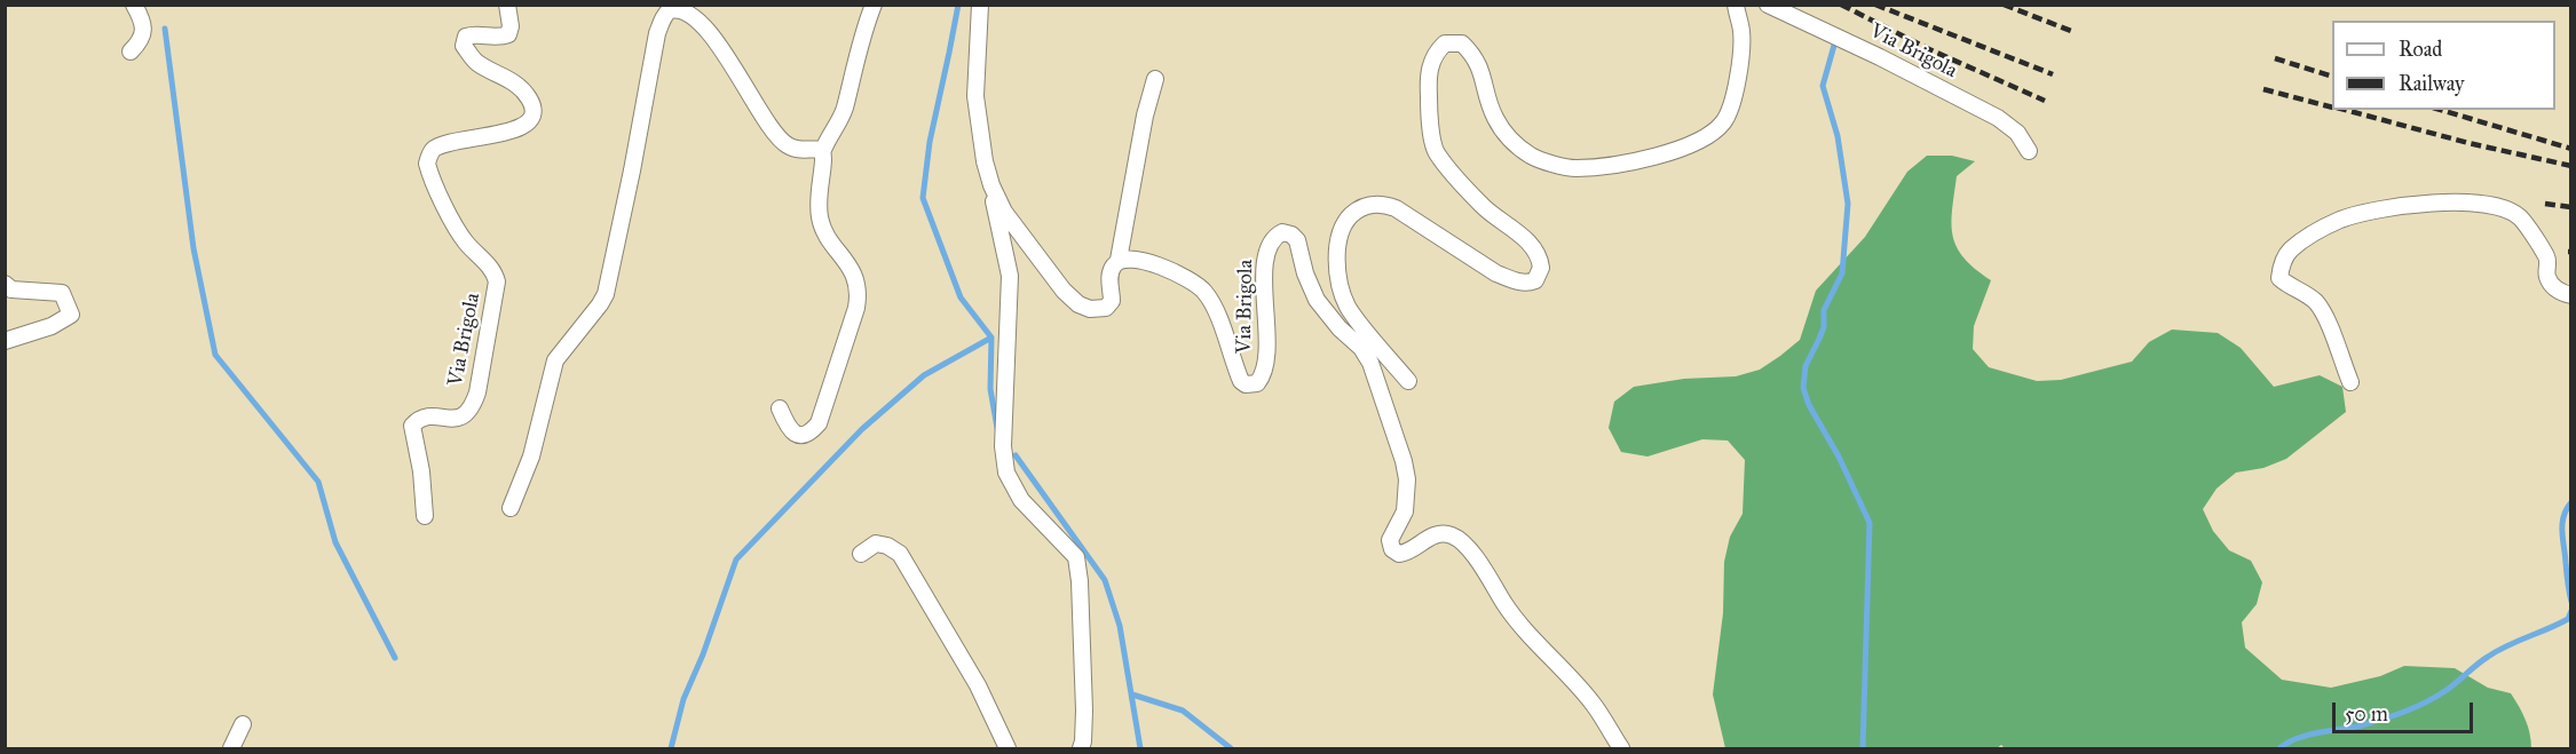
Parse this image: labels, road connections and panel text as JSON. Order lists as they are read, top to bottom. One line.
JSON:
{"streets":{"street":["Via Brigola"]},"legend":["Road","Railway"],"scale_bar":"50 m"}
